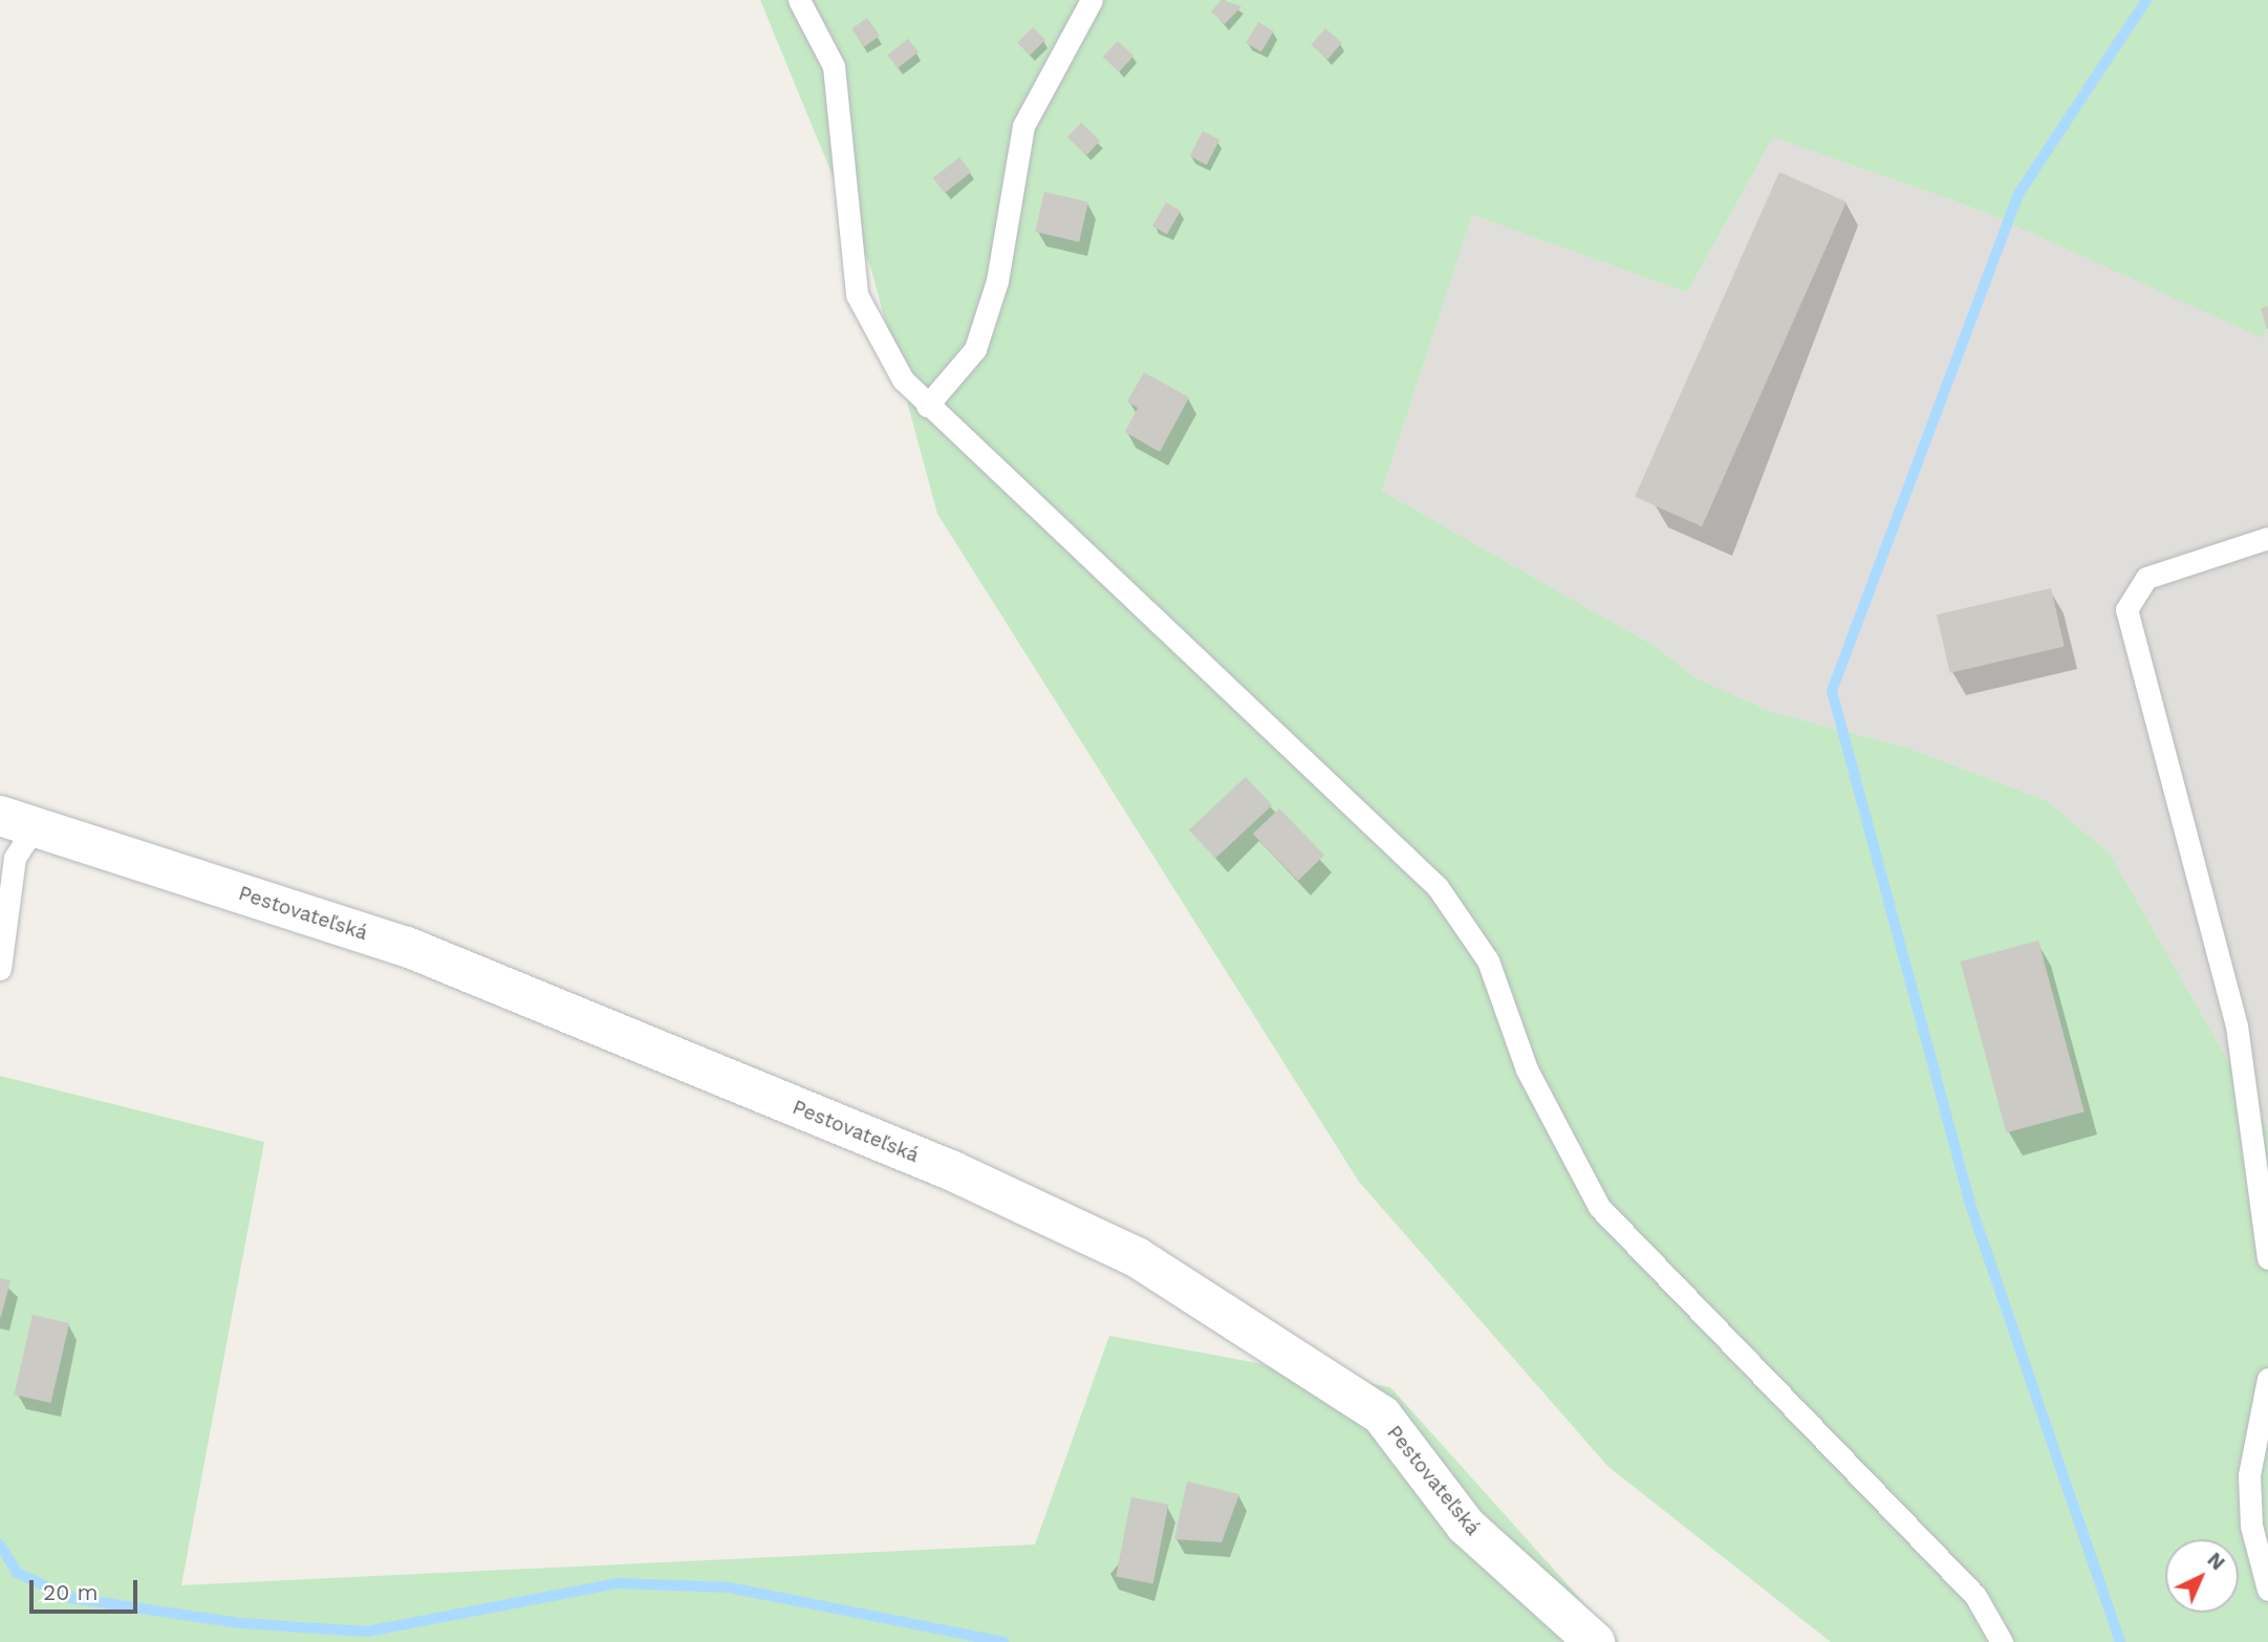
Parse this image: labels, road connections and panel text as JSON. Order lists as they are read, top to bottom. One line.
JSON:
{"streets":{"street":["Pestovateľská"]},"scale_bar":"20 m","north":"top right"}
